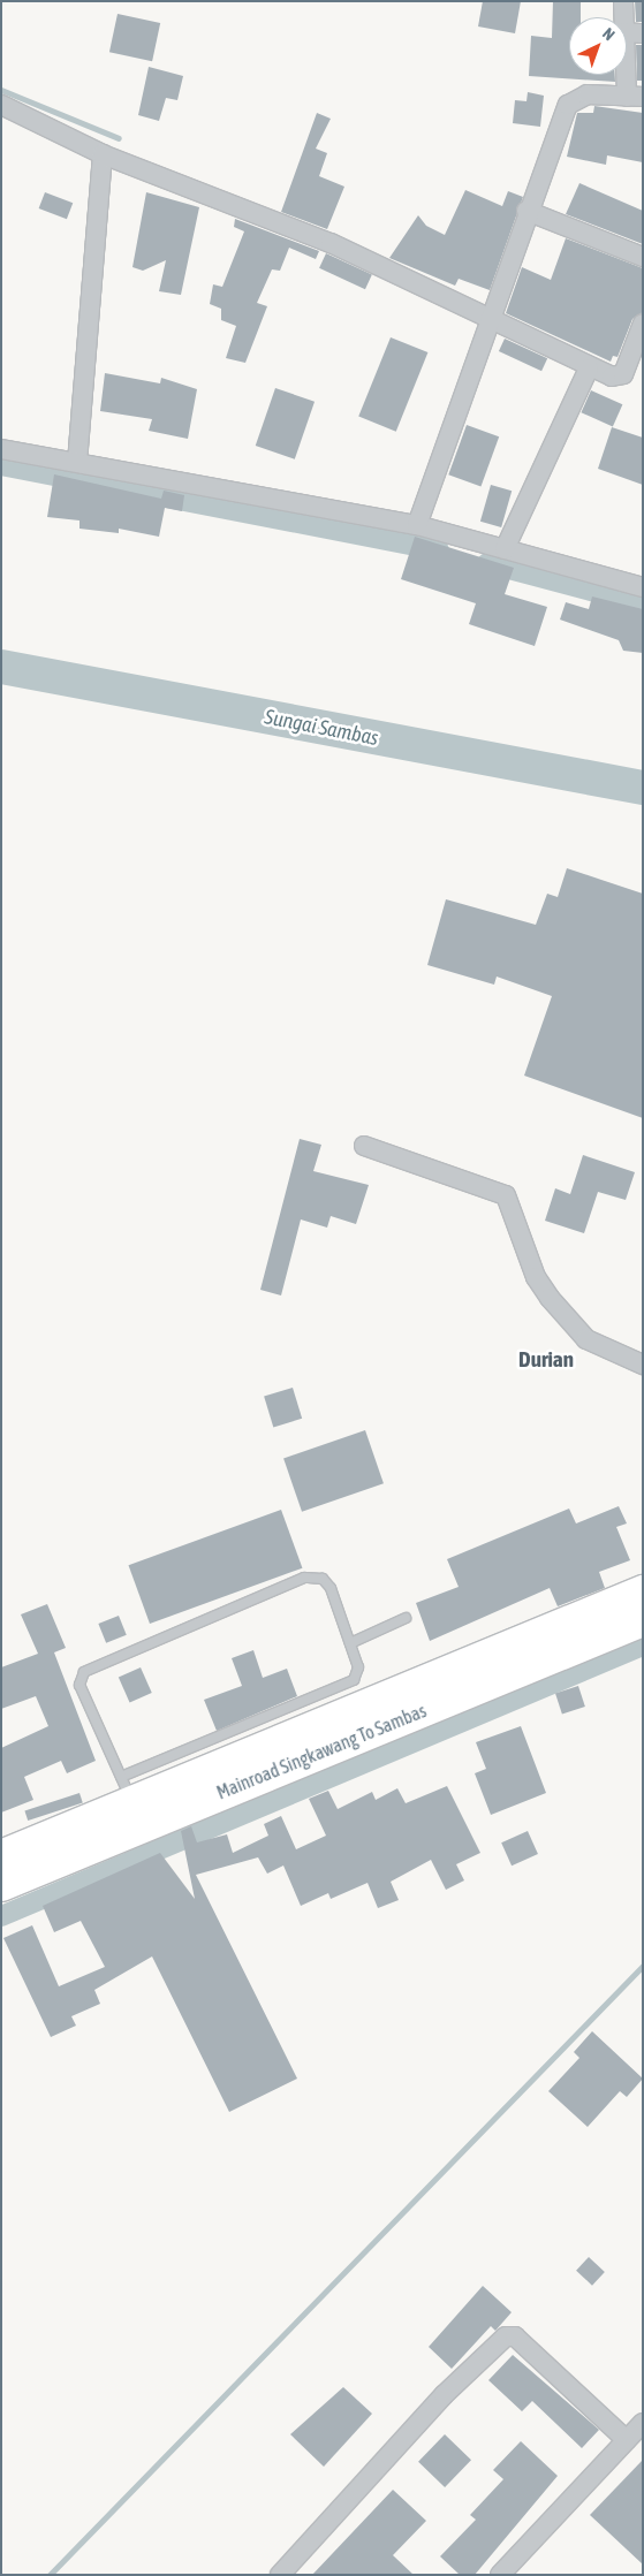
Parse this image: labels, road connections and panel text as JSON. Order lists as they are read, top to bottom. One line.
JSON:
{"streets":{"highway":["Mainroad Singkawang To Sambas"]},"districts":["Durian"],"water":["Sungai Sambas"],"north":"top right"}
